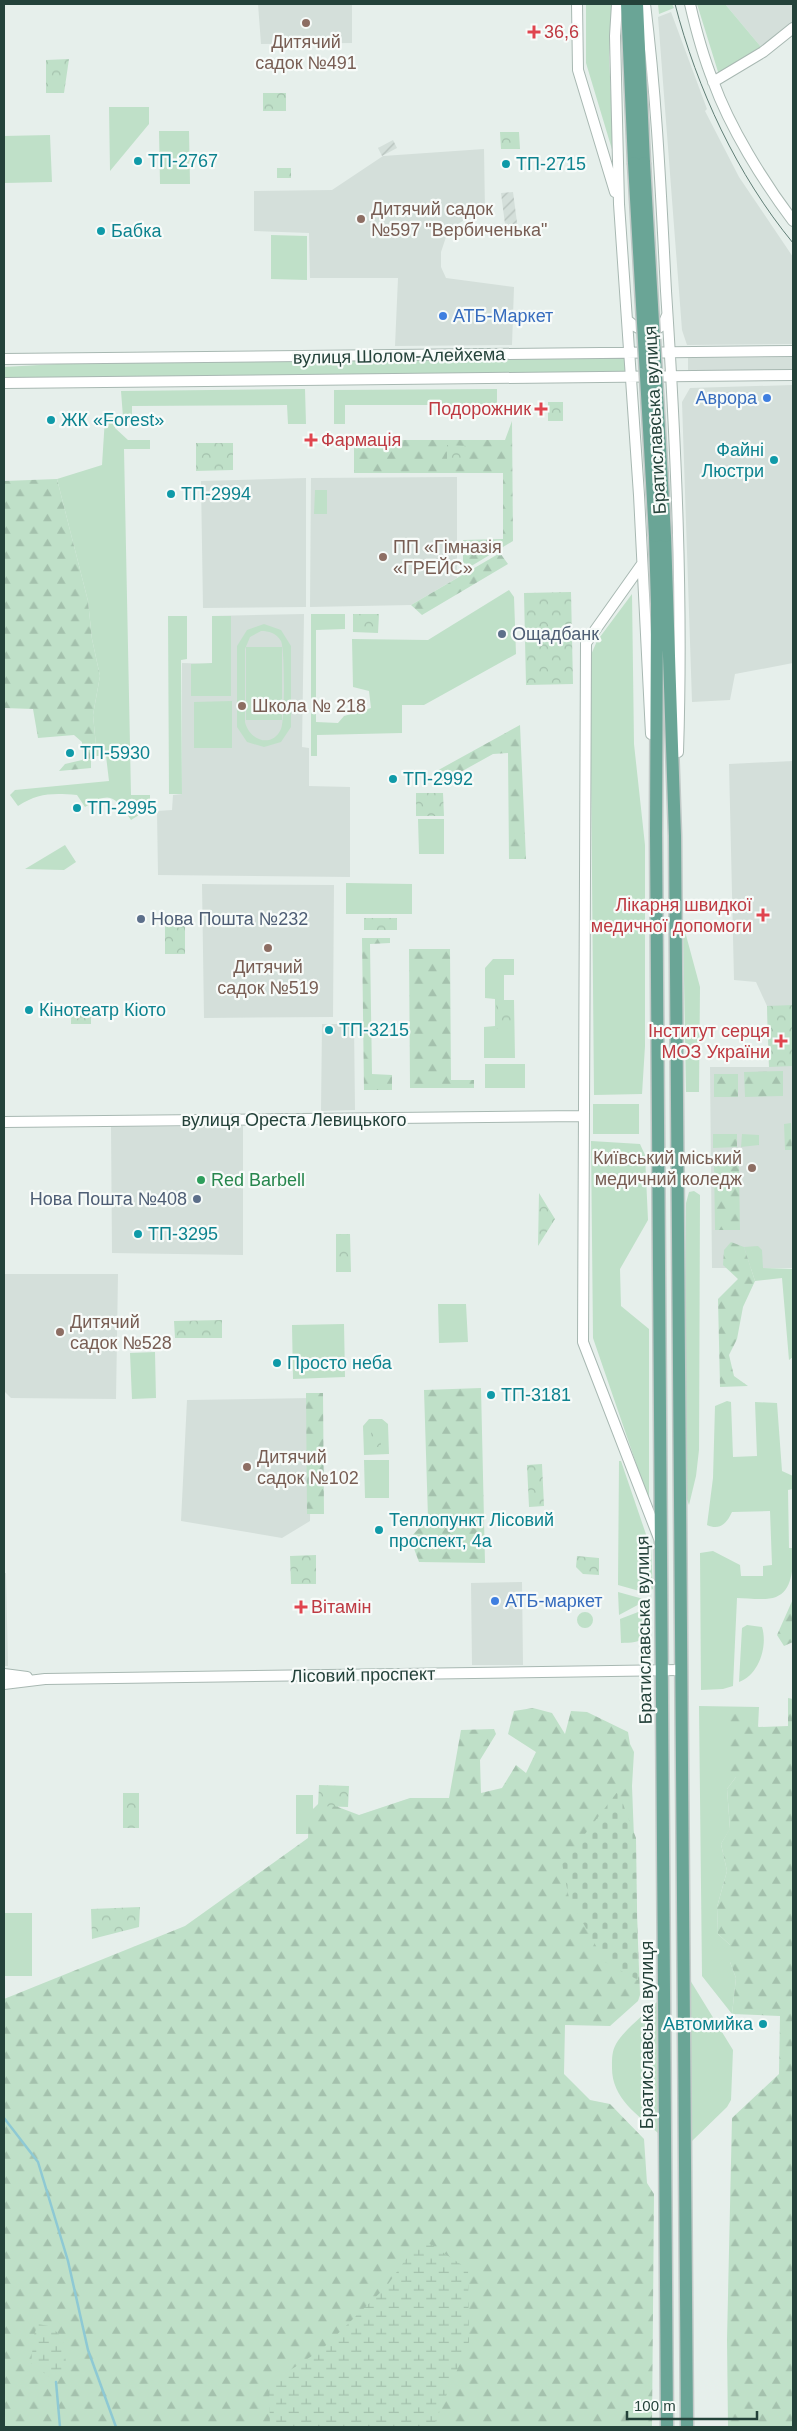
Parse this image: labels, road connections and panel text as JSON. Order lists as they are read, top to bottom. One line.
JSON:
{"streets":{"main road":["Братиславська вулиця"],"street":["вулиця Шолом-Алейхема","вулиця Ореста Левицького","Лісовий проспект"]},"crossings":[["вулиця Шолом-Алейхема","Братиславська вулиця"],["Братиславська вулиця","Лісовий проспект"]],"places":{"other":["Дитячий садок №491","ТП-2767","ТП-2715","Дитячий садок №597 \"Вербиченька\"","Бабка","АТБ-Маркет","Аврора","ЖК «Forest»","Файні Люстри","ТП-2994","ПП «Гімназія «ГРЕЙС»","Ощадбанк","Школа № 218","ТП-5930","ТП-2992","ТП-2995","Нова Пошта №232","Дитячий садок №519","Кінотеатр Кіото","ТП-3215","Київський міський медичний коледж","Red Barbell","Нова Пошта №408","ТП-3295","Дитячий садок №528","Просто неба","ТП-3181","Дитячий садок №102","Теплопункт Лісовий проспект, 4а","АТБ-маркет","Автомийка"],"health":["36,6","Подорожник","Фармація","Лікарня швидкої медичної допомоги","Інститут серця МОЗ України","Вітамін"]},"scale_bar":"100 m"}
